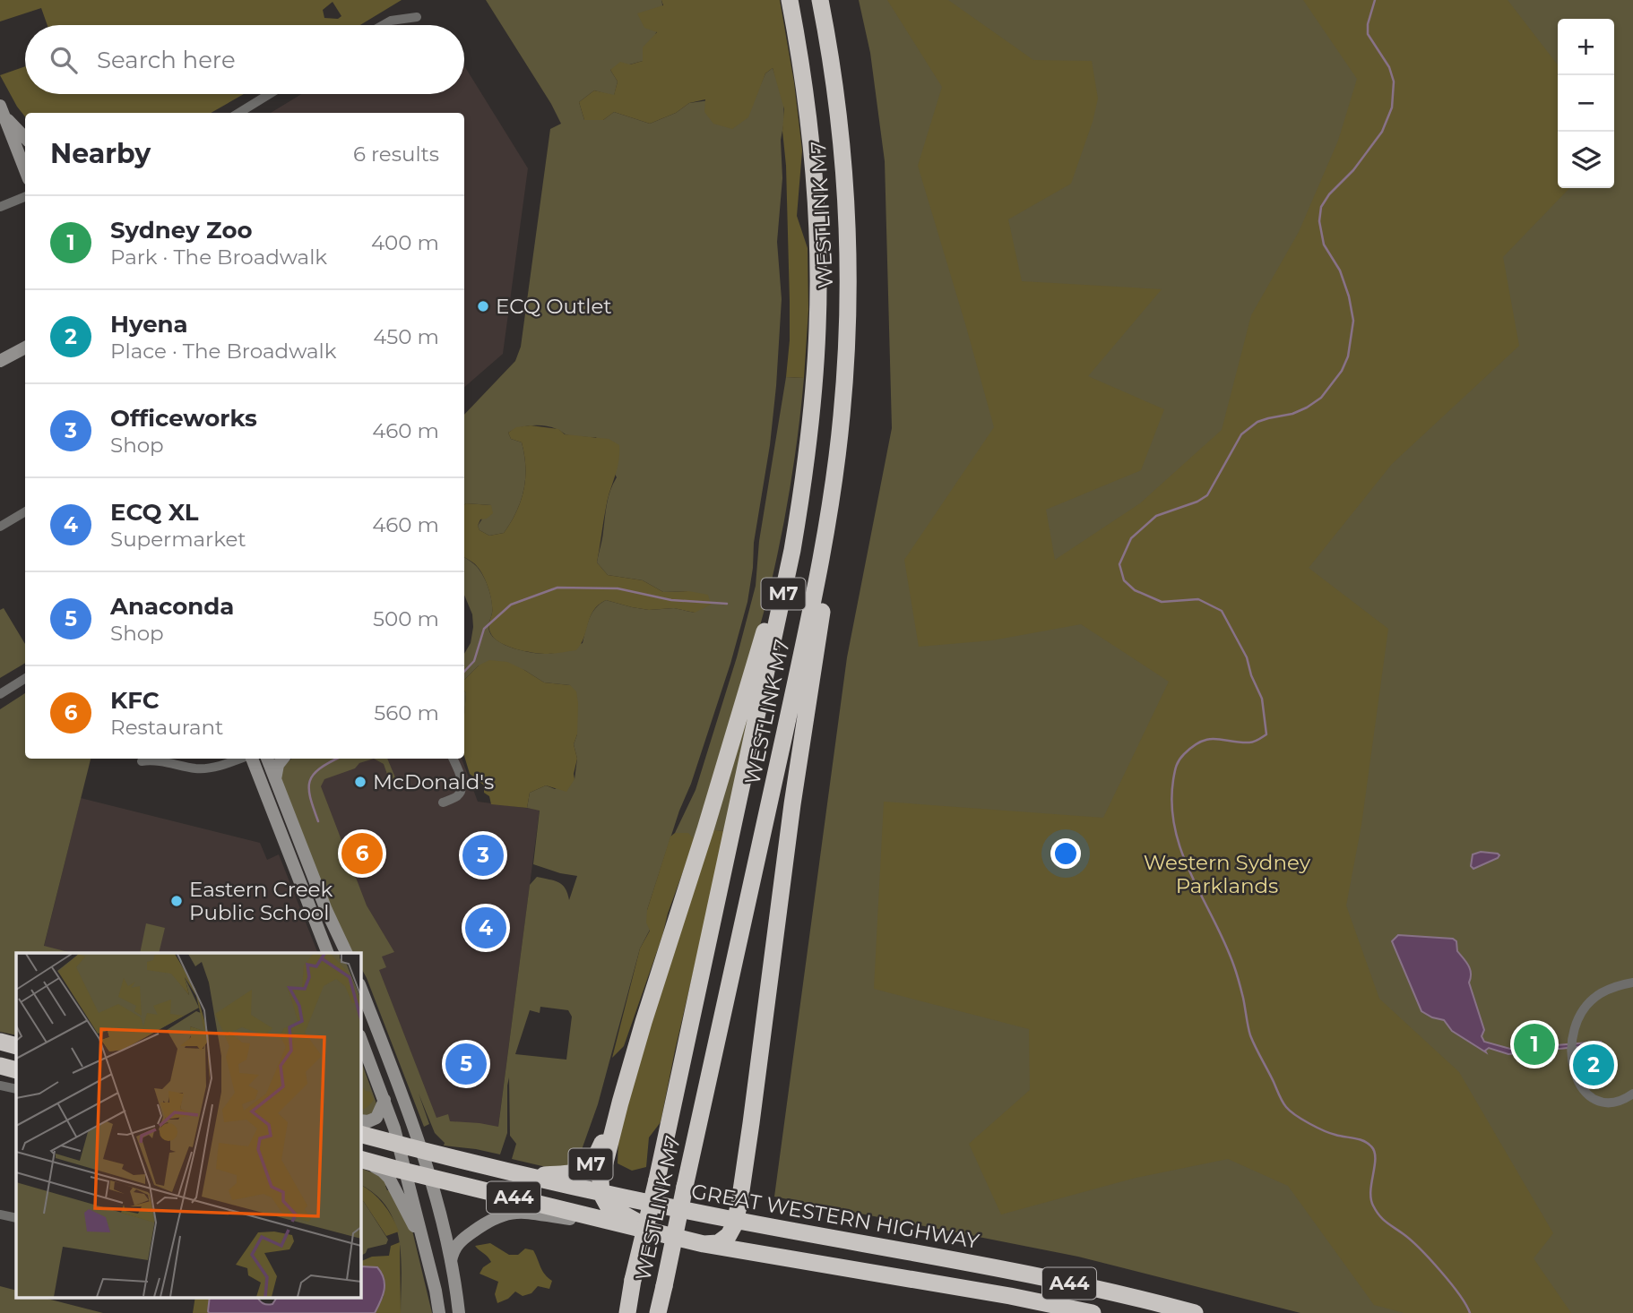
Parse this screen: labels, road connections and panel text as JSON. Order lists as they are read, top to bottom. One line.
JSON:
{"streets":{"highway":["WESTLINK M7","M7","A44","GREAT WESTERN HIGHWAY"]},"crossings":[["WESTLINK M7","M7"],["M7","A44"],["M7","GREAT WESTERN HIGHWAY"]],"parks":["Western Sydney Parklands"],"places":["ECQ Outlet","McDonald's","Eastern Creek Public School"],"page":{"map_buttons":["+","−"],"search":"Search here","heading":["Nearby","6 results"],"list":[{"mark":"1","name":"Sydney Zoo","note":"Park · The Broadwalk","value":"400 m"},{"mark":"2","name":"Hyena","note":"Place · The Broadwalk","value":"450 m"},{"mark":"3","name":"Officeworks","note":"Shop","value":"460 m"},{"mark":"4","name":"ECQ XL","note":"Supermarket","value":"460 m"},{"mark":"5","name":"Anaconda","note":"Shop","value":"500 m"},{"mark":"6","name":"KFC","note":"Restaurant","value":"560 m"}],"pins":["6","3","4","1","5","2"]}}
